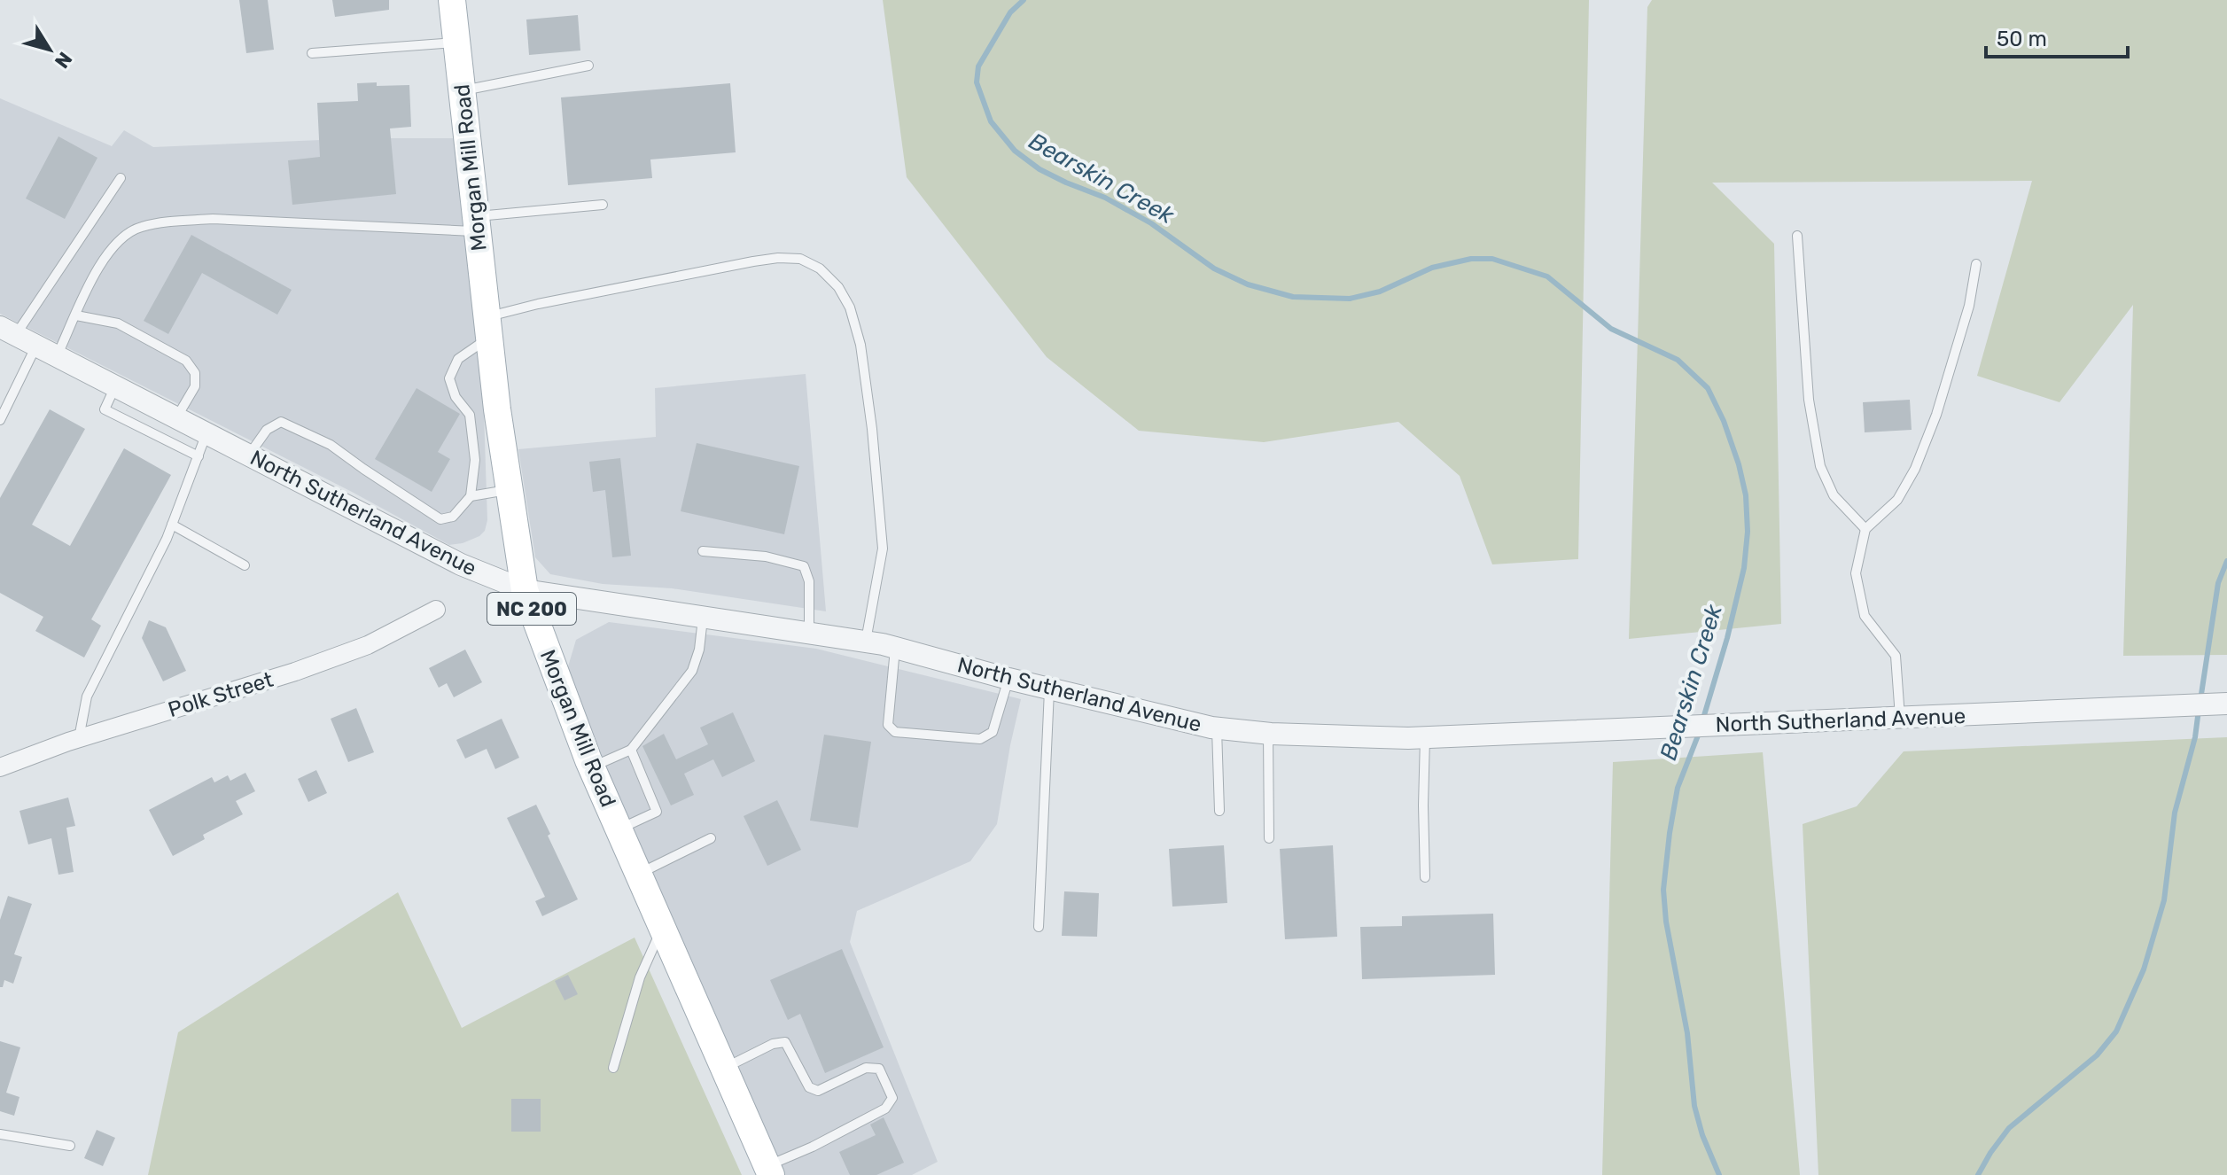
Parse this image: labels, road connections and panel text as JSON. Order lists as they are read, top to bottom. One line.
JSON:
{"streets":{"main road":["Morgan Mill Road","NC 200"],"street":["North Sutherland Avenue","Polk Street"]},"crossings":[["Morgan Mill Road","North Sutherland Avenue"]],"water":["Bearskin Creek"],"scale_bar":"50 m","north":"bottom right"}
